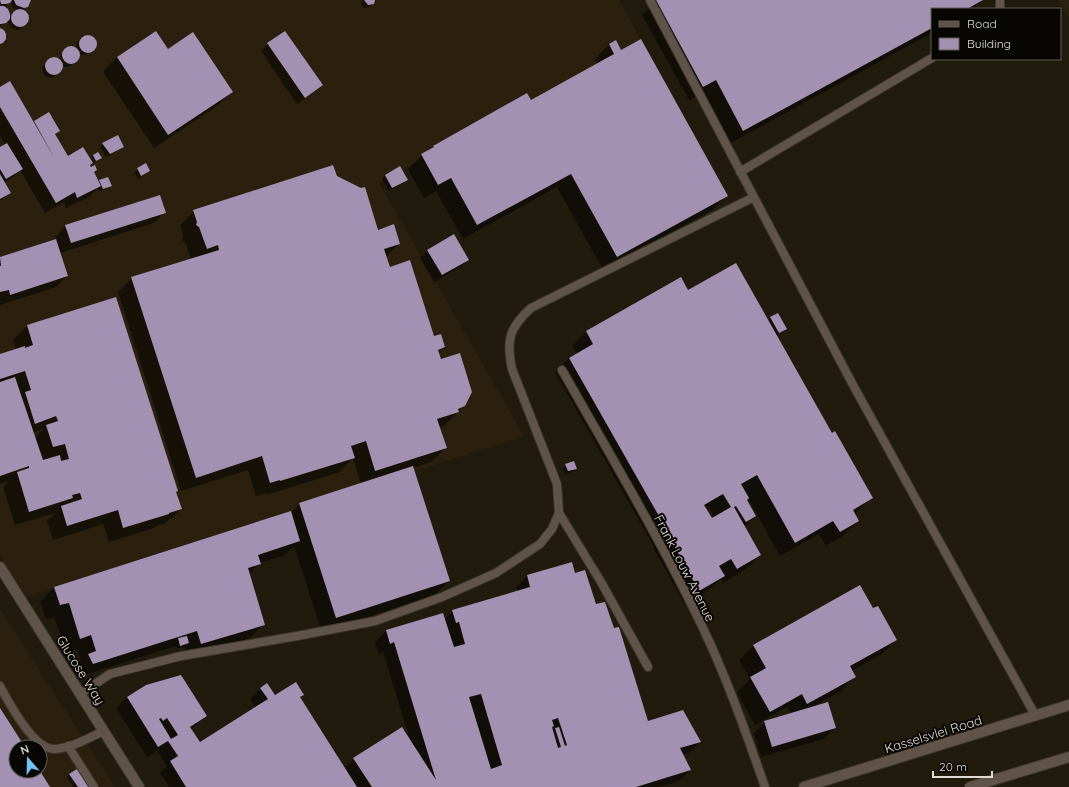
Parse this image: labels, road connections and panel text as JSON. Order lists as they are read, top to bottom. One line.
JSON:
{"streets":{"street":["Glucose Way","Kasselsvlei Road"],"lane":["Frank Louw Avenue"]},"legend":["Road","Building"],"scale_bar":"20 m","north":"top"}
